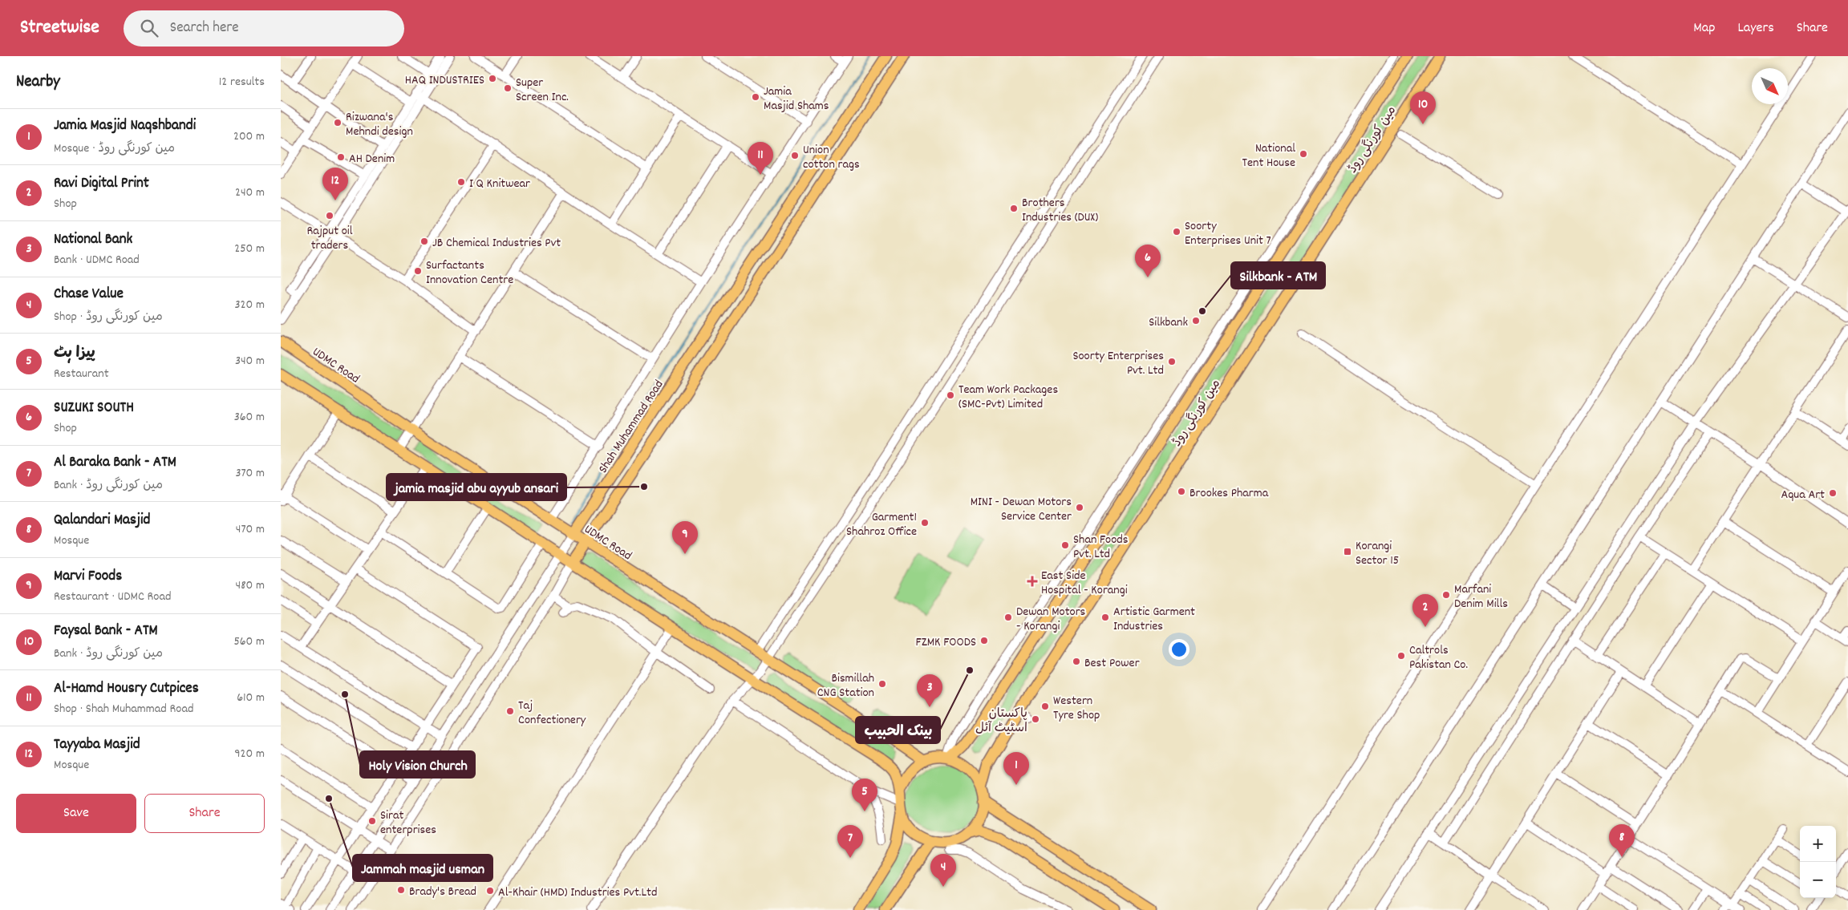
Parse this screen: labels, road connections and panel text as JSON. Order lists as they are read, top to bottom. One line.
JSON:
{"streets":{"main road":["مین کورنگی روڈ","UDMC Road","Shah Muhammad Road"]},"crossings":[["مین کورنگی روڈ","UDMC Road"],["UDMC Road","Shah Muhammad Road"]],"places":{"other":["HAQ INDUSTRIES","Super Screen Inc.","Jamia Masjid Shams","Rizwana's Mehndi design","National Tent House","Union cotton rags","AH Denim","I Q Knitwear","Brothers Industries (DUX)","Rajput oil traders","Soorty Enterprises Unit 7","JB Chemical Industries Pvt","Surfactants Innovation Centre","Silkbank - ATM","Silkbank","Soorty Enterprises Pvt. Ltd","Team Work Packages (SMC-Pvt) Limited","jamia masjid abu ayyub ansari","Brookes Pharma","Aqua Art","MINI - Dewan Motors Service Center","Garment1 Shahroz Office","Shan Foods Pvt. Ltd","Marfani Denim Mills","Dewan Motors - Korangi","Artistic Garment Industries","FZMK FOODS","Caltrols Pakistan Co.","Best Power","بينک الحبيب","Bismillah CNG Station","Holy Vision Church","Western Tyre Shop","Taj Confectionery","پاکستان اسٹیٹ آئل","Jammah masjid usman","Sirat enterprises","Brady's Bread","Al-Khair (HMD) Industries Pvt.Ltd"],"transit":["Korangi Sector 15"],"health":["East Side Hospital - Korangi"]},"north":"bottom right","page":{"header":"Streetwise","search":"Search here","nav":["Map","Layers","Share"],"heading":["Nearby","12 results"],"pins":["10","11","12","6","9","2","3","1","5","8","7","4"],"list":[{"mark":"1","name":"Jamia Masjid Naqshbandi","note":"Mosque · مین کورنگی روڈ","value":"200 m"},{"mark":"2","name":"Ravi Digital Print","note":"Shop","value":"240 m"},{"mark":"3","name":"National Bank","note":"Bank · UDMC Road","value":"250 m"},{"mark":"4","name":"Chase Value","note":"Shop · مین کورنگی روڈ","value":"320 m"},{"mark":"5","name":"پیزا ہٹ","note":"Restaurant","value":"340 m"},{"mark":"6","name":"SUZUKI SOUTH","note":"Shop","value":"360 m"},{"mark":"7","name":"Al Baraka Bank - ATM","note":"Bank · مین کورنگی روڈ","value":"370 m"},{"mark":"8","name":"Qalandari Masjid","note":"Mosque","value":"470 m"},{"mark":"9","name":"Marvi Foods","note":"Restaurant · UDMC Road","value":"480 m"},{"mark":"10","name":"Faysal Bank - ATM","note":"Bank · مین کورنگی روڈ","value":"560 m"},{"mark":"11","name":"Al-Hamd Housry Cutpices","note":"Shop · Shah Muhammad Road","value":"610 m"},{"mark":"12","name":"Tayyaba Masjid","note":"Mosque","value":"920 m"}],"buttons":["Save","Share"],"map_buttons":["+","−"]}}
